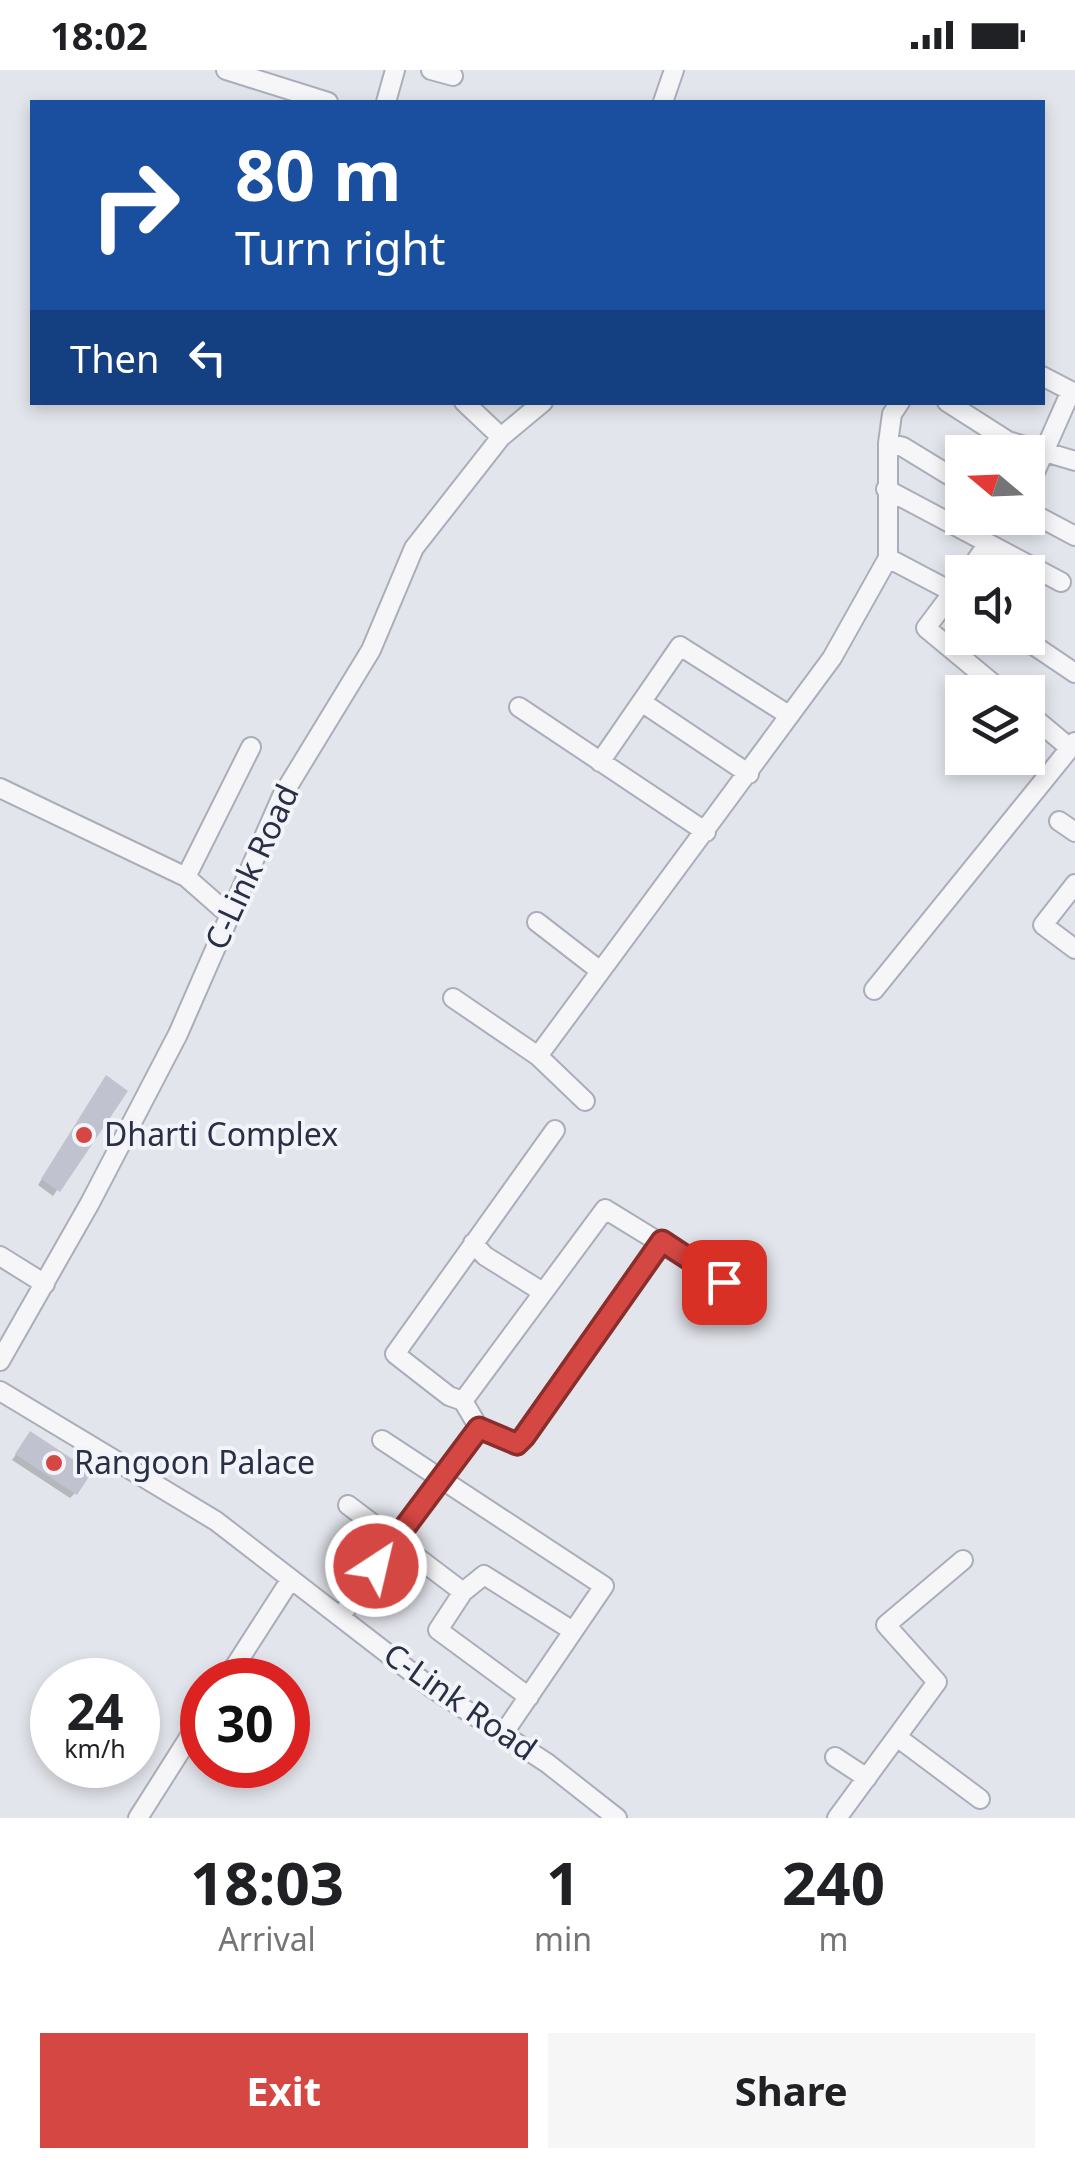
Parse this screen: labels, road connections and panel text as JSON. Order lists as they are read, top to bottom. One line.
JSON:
{"streets":{"street":["C-Link Road"]},"places":["Dharti Complex","Rangoon Palace"],"north":"left","page":{"status":"18:02","turn":["80 m","Turn right"],"then":"Then","speed":"24 km/h","limit":"30","eta":["18:03","Arrival","1","min","240","m"],"buttons":["Exit","Share"]}}
